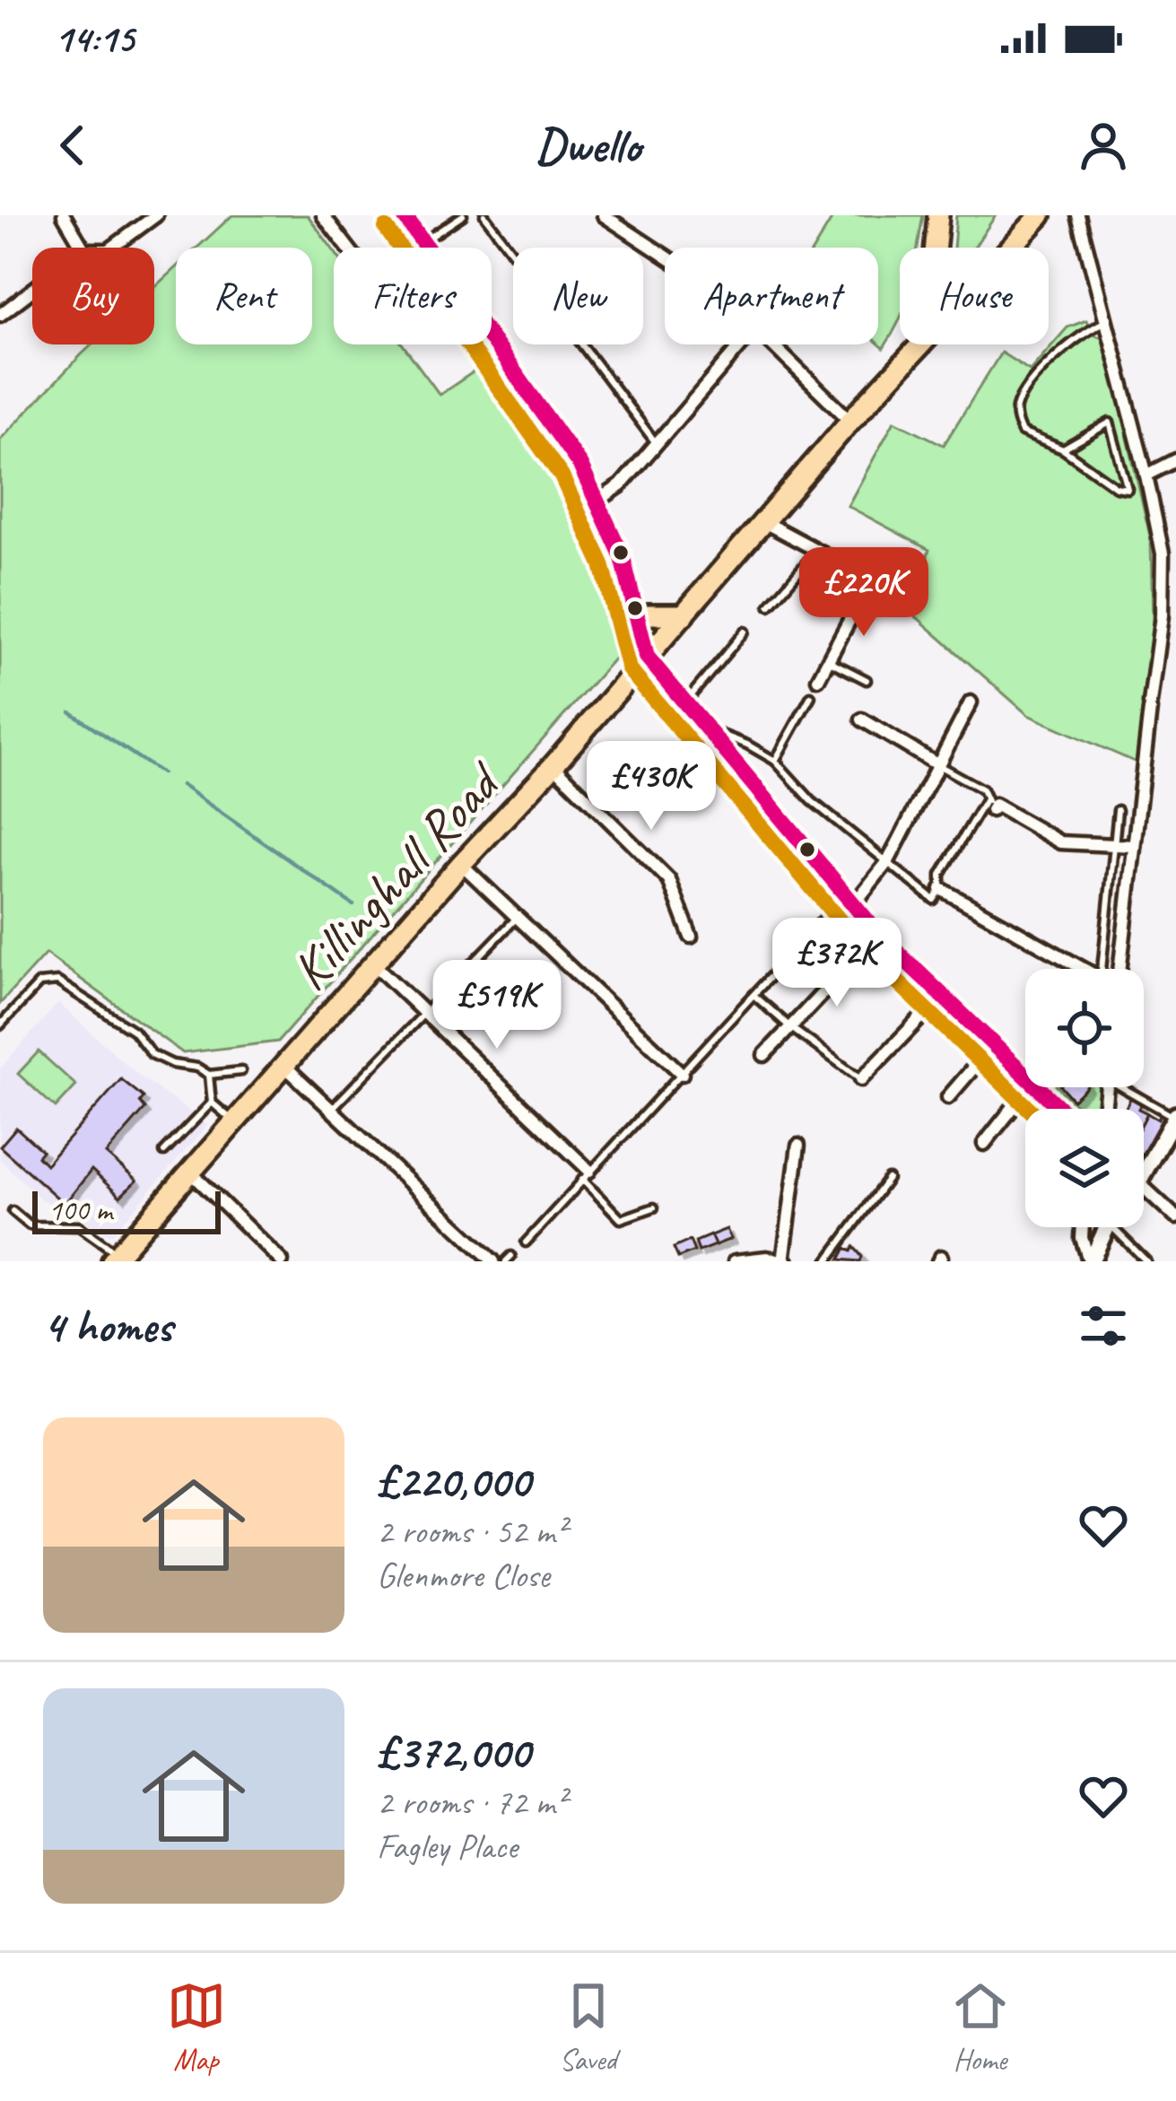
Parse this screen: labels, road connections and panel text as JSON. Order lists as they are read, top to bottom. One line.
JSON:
{"streets":{"highway":["Killinghall Road"]},"scale_bar":"100 m","page":{"status":"14:15","header":"Dwello","chip":["Buy","Rent","Filters","New","Apartment","House"],"price":["£220K","£430K","£372K","£519K"],"scale":"100 m","heading":"4 homes","list":[{"name":"£220,000","note":"2 rooms · 52 m² · Glenmore Close"},{"name":"£372,000","note":"2 rooms · 72 m² · Fagley Place"}],"tabs":["Map","Saved","Home"]}}
